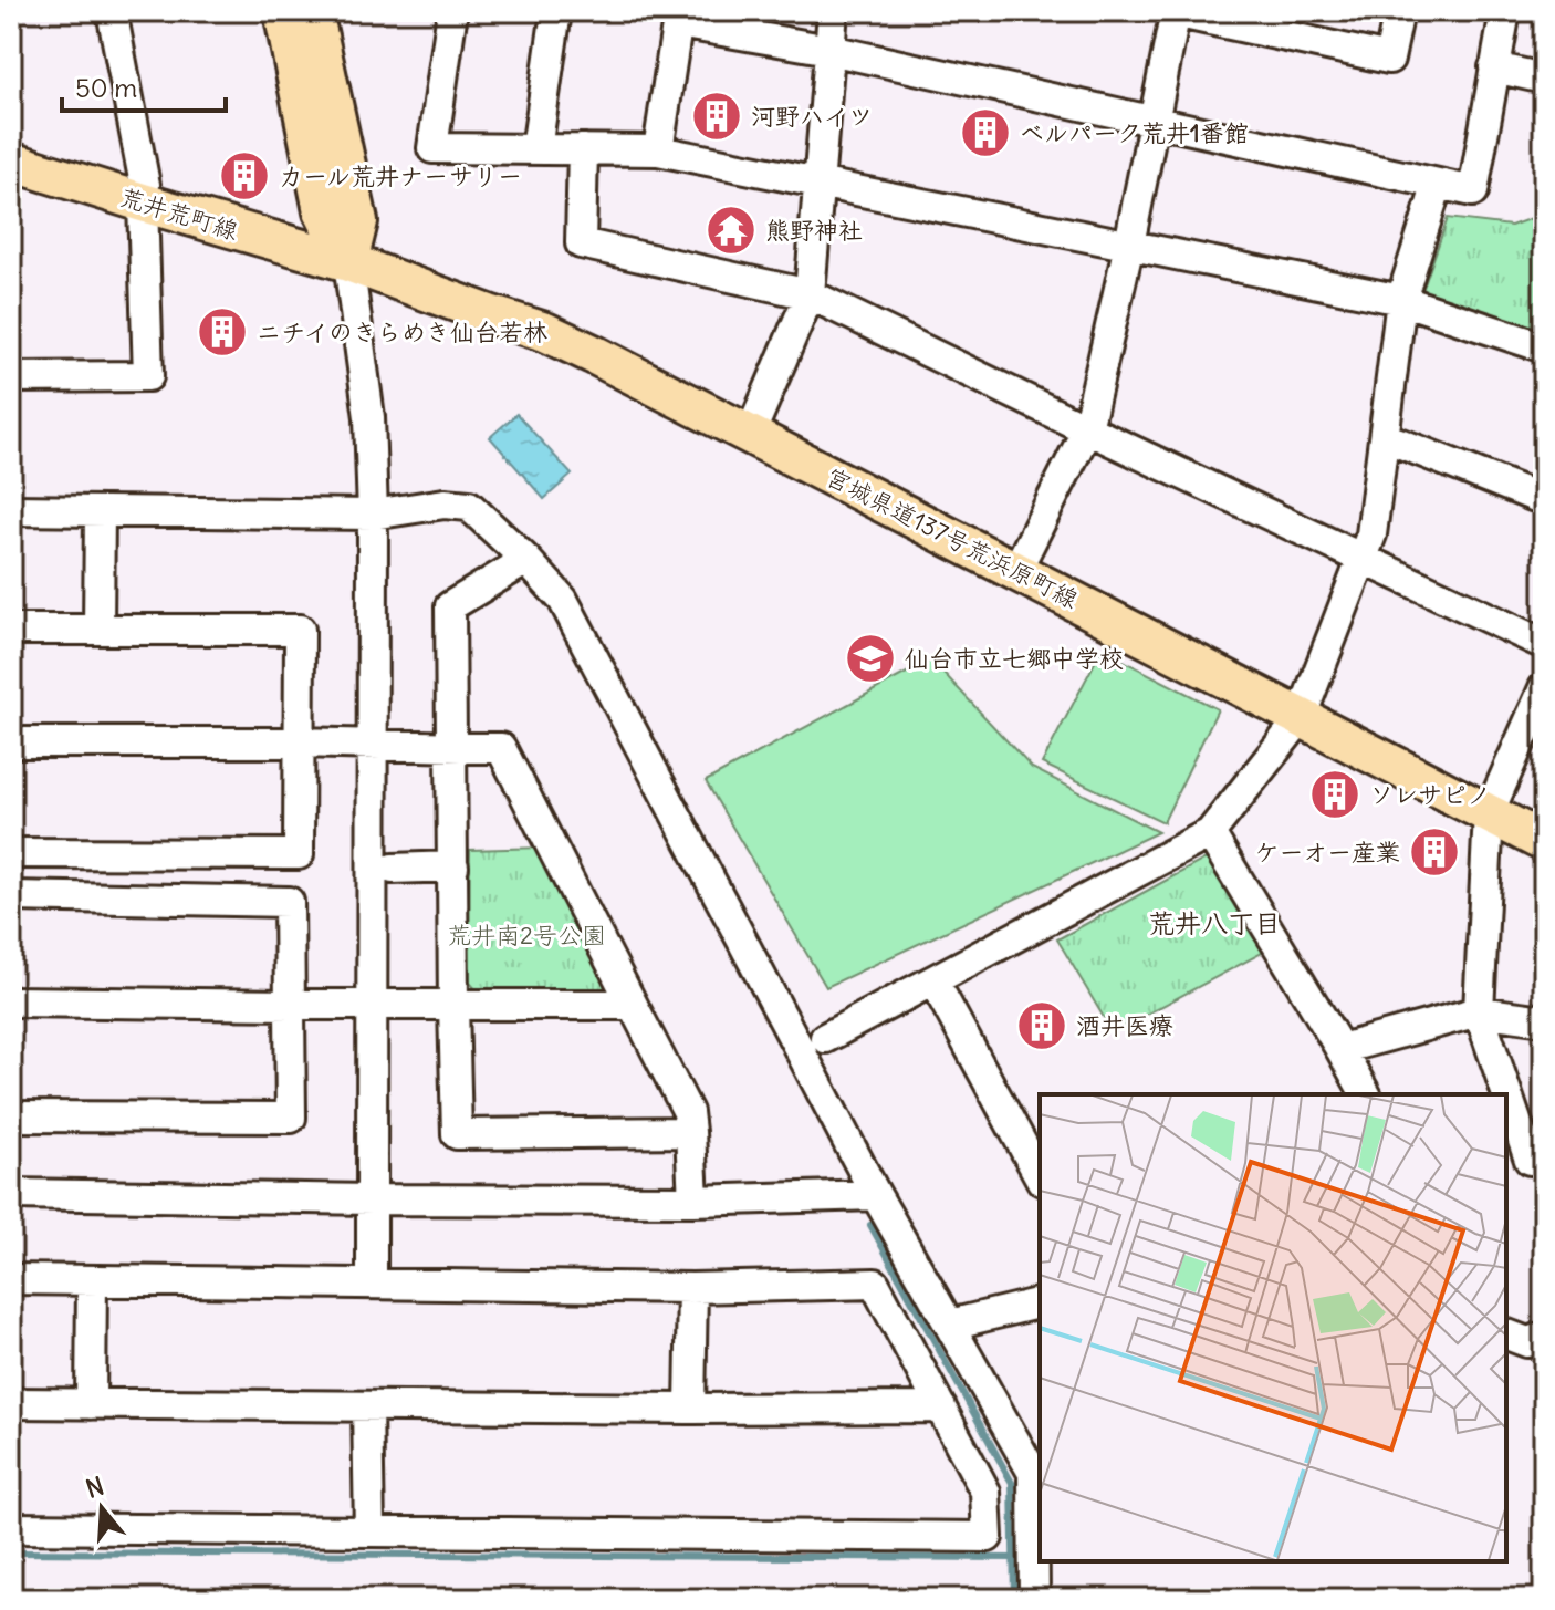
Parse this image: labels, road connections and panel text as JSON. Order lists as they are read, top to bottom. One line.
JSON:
{"streets":{"main road":["荒井荒町線","宮城県道137号荒浜原町線"]},"crossings":[["荒井荒町線","宮城県道137号荒浜原町線"]],"districts":["荒井八丁目"],"parks":["荒井南2号公園"],"places":{"building":["河野ハイツ","ベルパーク荒井1番館","カール荒井ナーサリー","ニチイのきらめき仙台若林","ソレサピノ","ケーオー産業","酒井医療"],"temple":["熊野神社"],"school or university":["仙台市立七郷中学校"]},"scale_bar":"50 m","north":"top"}
